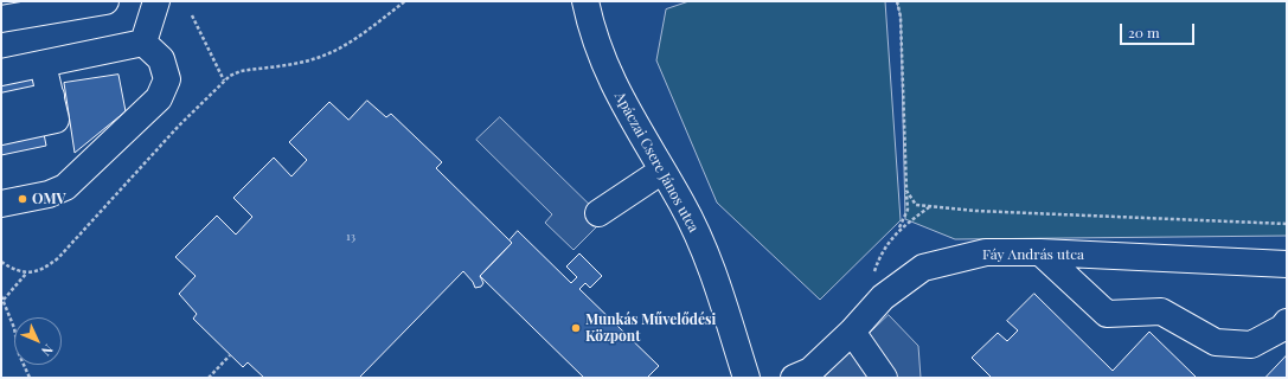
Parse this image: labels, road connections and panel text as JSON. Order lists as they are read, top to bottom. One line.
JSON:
{"streets":{"street":["Apáczai Csere János utca","Fáy András utca"]},"places":["OMV","Munkás Művelődési Központ"],"house_numbers":["13"],"scale_bar":"20 m","north":"bottom right"}
